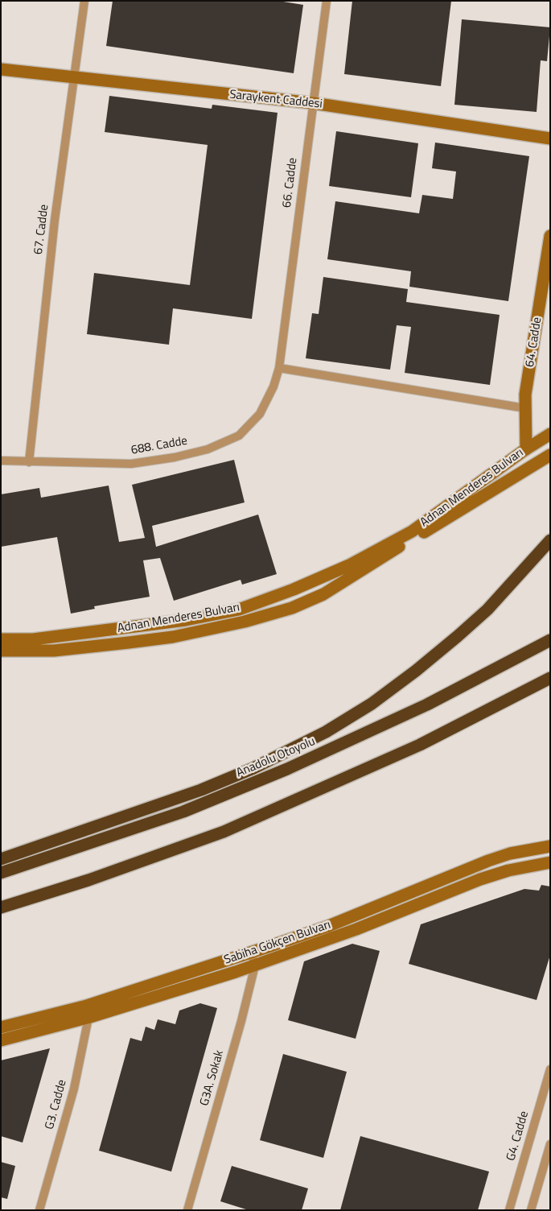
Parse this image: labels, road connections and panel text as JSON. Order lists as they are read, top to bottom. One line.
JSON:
{"streets":{"highway":["Anadolu Otoyolu"],"street":["Saraykent Caddesi","66. Cadde","67. Cadde","64. Cadde","688. Cadde","Adnan Menderes Bulvarı","Sabiha Gökçen Bulvarı","G3A. Sokak","G3. Cadde","G4. Cadde"]},"crossings":[["Saraykent Caddesi","66. Cadde"],["Saraykent Caddesi","67. Cadde"],["66. Cadde","688. Cadde"],["67. Cadde","688. Cadde"],["64. Cadde","Adnan Menderes Bulvarı"],["Sabiha Gökçen Bulvarı","G3A. Sokak"],["Sabiha Gökçen Bulvarı","G3. Cadde"]]}
